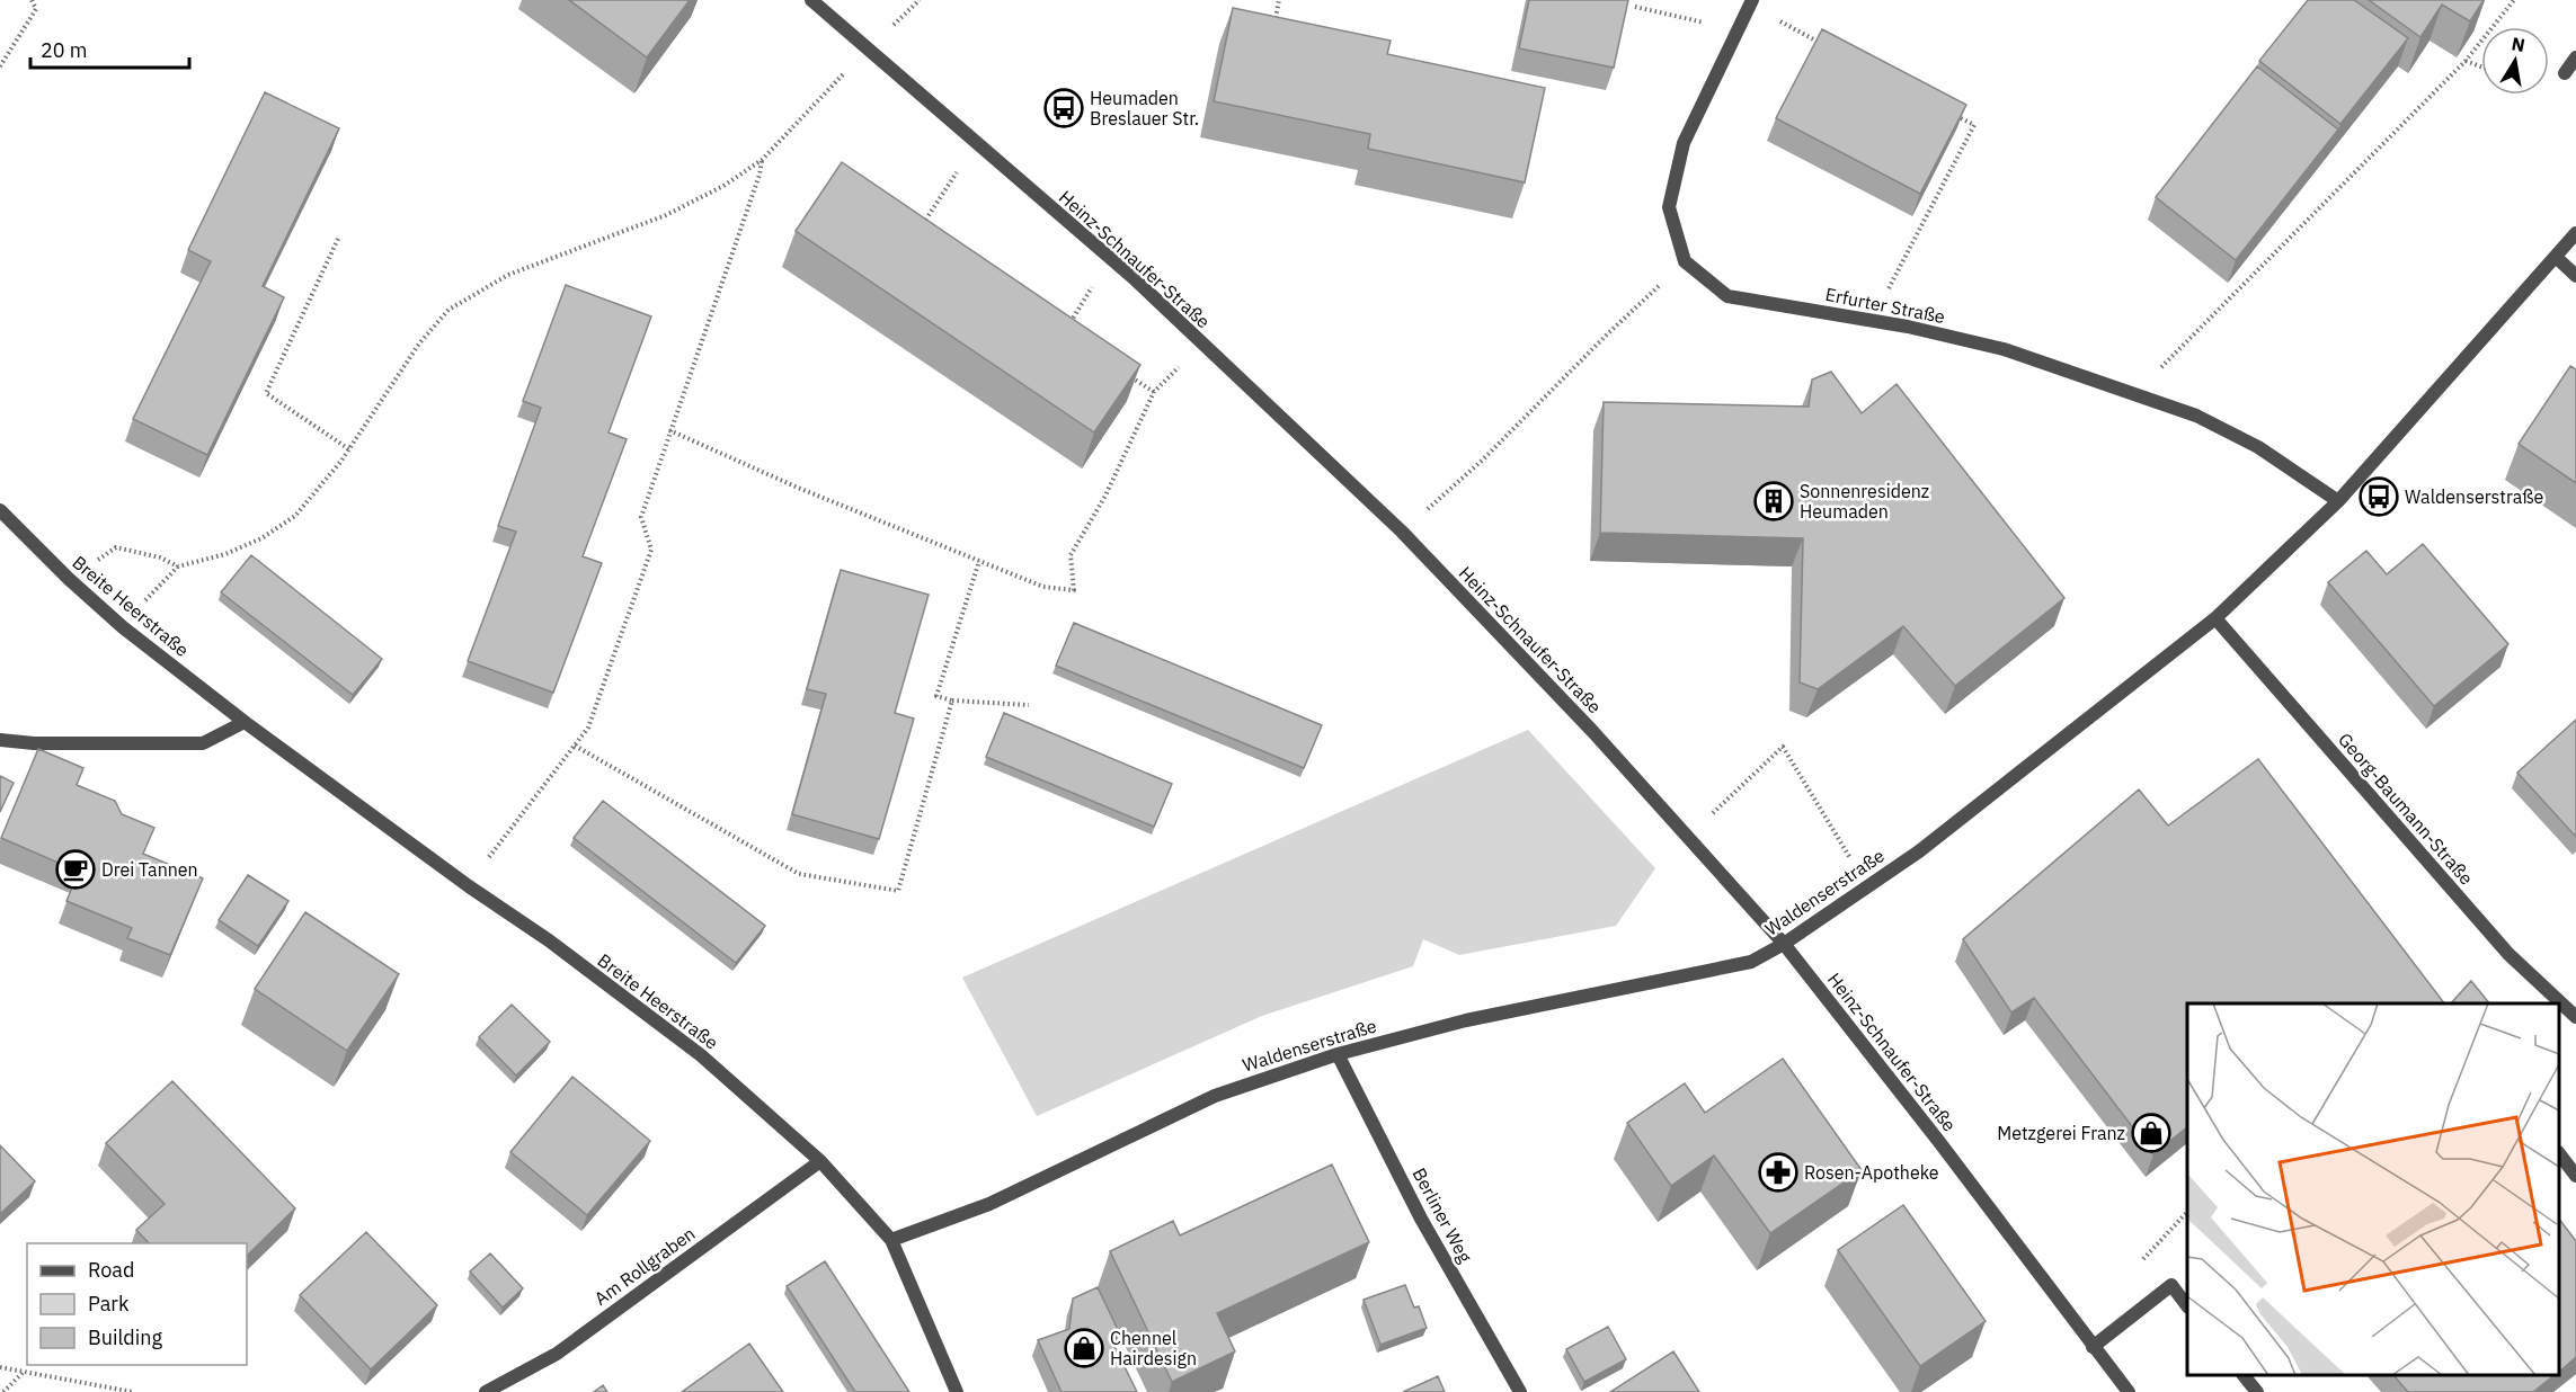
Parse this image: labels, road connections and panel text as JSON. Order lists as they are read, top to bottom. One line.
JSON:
{"streets":{"street":["Heinz-Schnaufer-Straße","Erfurter Straße","Breite Heerstraße","Georg-Baumann-Straße","Waldenserstraße","Berliner Weg","Am Rollgraben"]},"crossings":[["Heinz-Schnaufer-Straße","Waldenserstraße"],["Erfurter Straße","Waldenserstraße"],["Breite Heerstraße","Waldenserstraße"],["Breite Heerstraße","Am Rollgraben"],["Georg-Baumann-Straße","Waldenserstraße"],["Waldenserstraße","Berliner Weg"]],"places":{"bus stop":["Heumaden Breslauer Str.","Waldenserstraße"],"building":["Sonnenresidenz Heumaden"],"cafe":["Drei Tannen"],"shop":["Metzgerei Franz","Chennel Hairdesign"],"pharmacy":["Rosen-Apotheke"]},"legend":["Road","Park","Building"],"scale_bar":"20 m","north":"top"}
